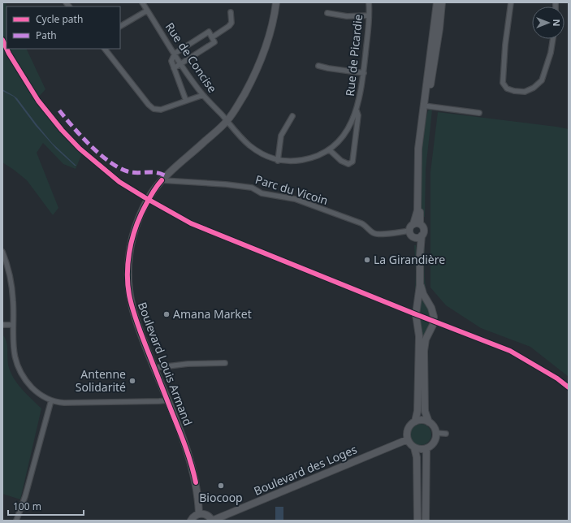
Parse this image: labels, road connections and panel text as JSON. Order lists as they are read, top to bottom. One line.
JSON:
{"streets":{"main road":["Boulevard Louis Armand","Boulevard des Loges"],"street":["Rue de Picardie","Rue de Concise","Parc du Vicoin"]},"crossings":[["Rue de Picardie","Rue de Concise"],["Rue de Picardie","Boulevard Louis Armand"],["Rue de Concise","Boulevard Louis Armand"],["Parc du Vicoin","Boulevard Louis Armand"]],"places":["La Girandière","Amana Market","Antenne Solidarité","Biocoop"],"legend":["Cycle path","Path"],"scale_bar":"100 m","north":"right"}
